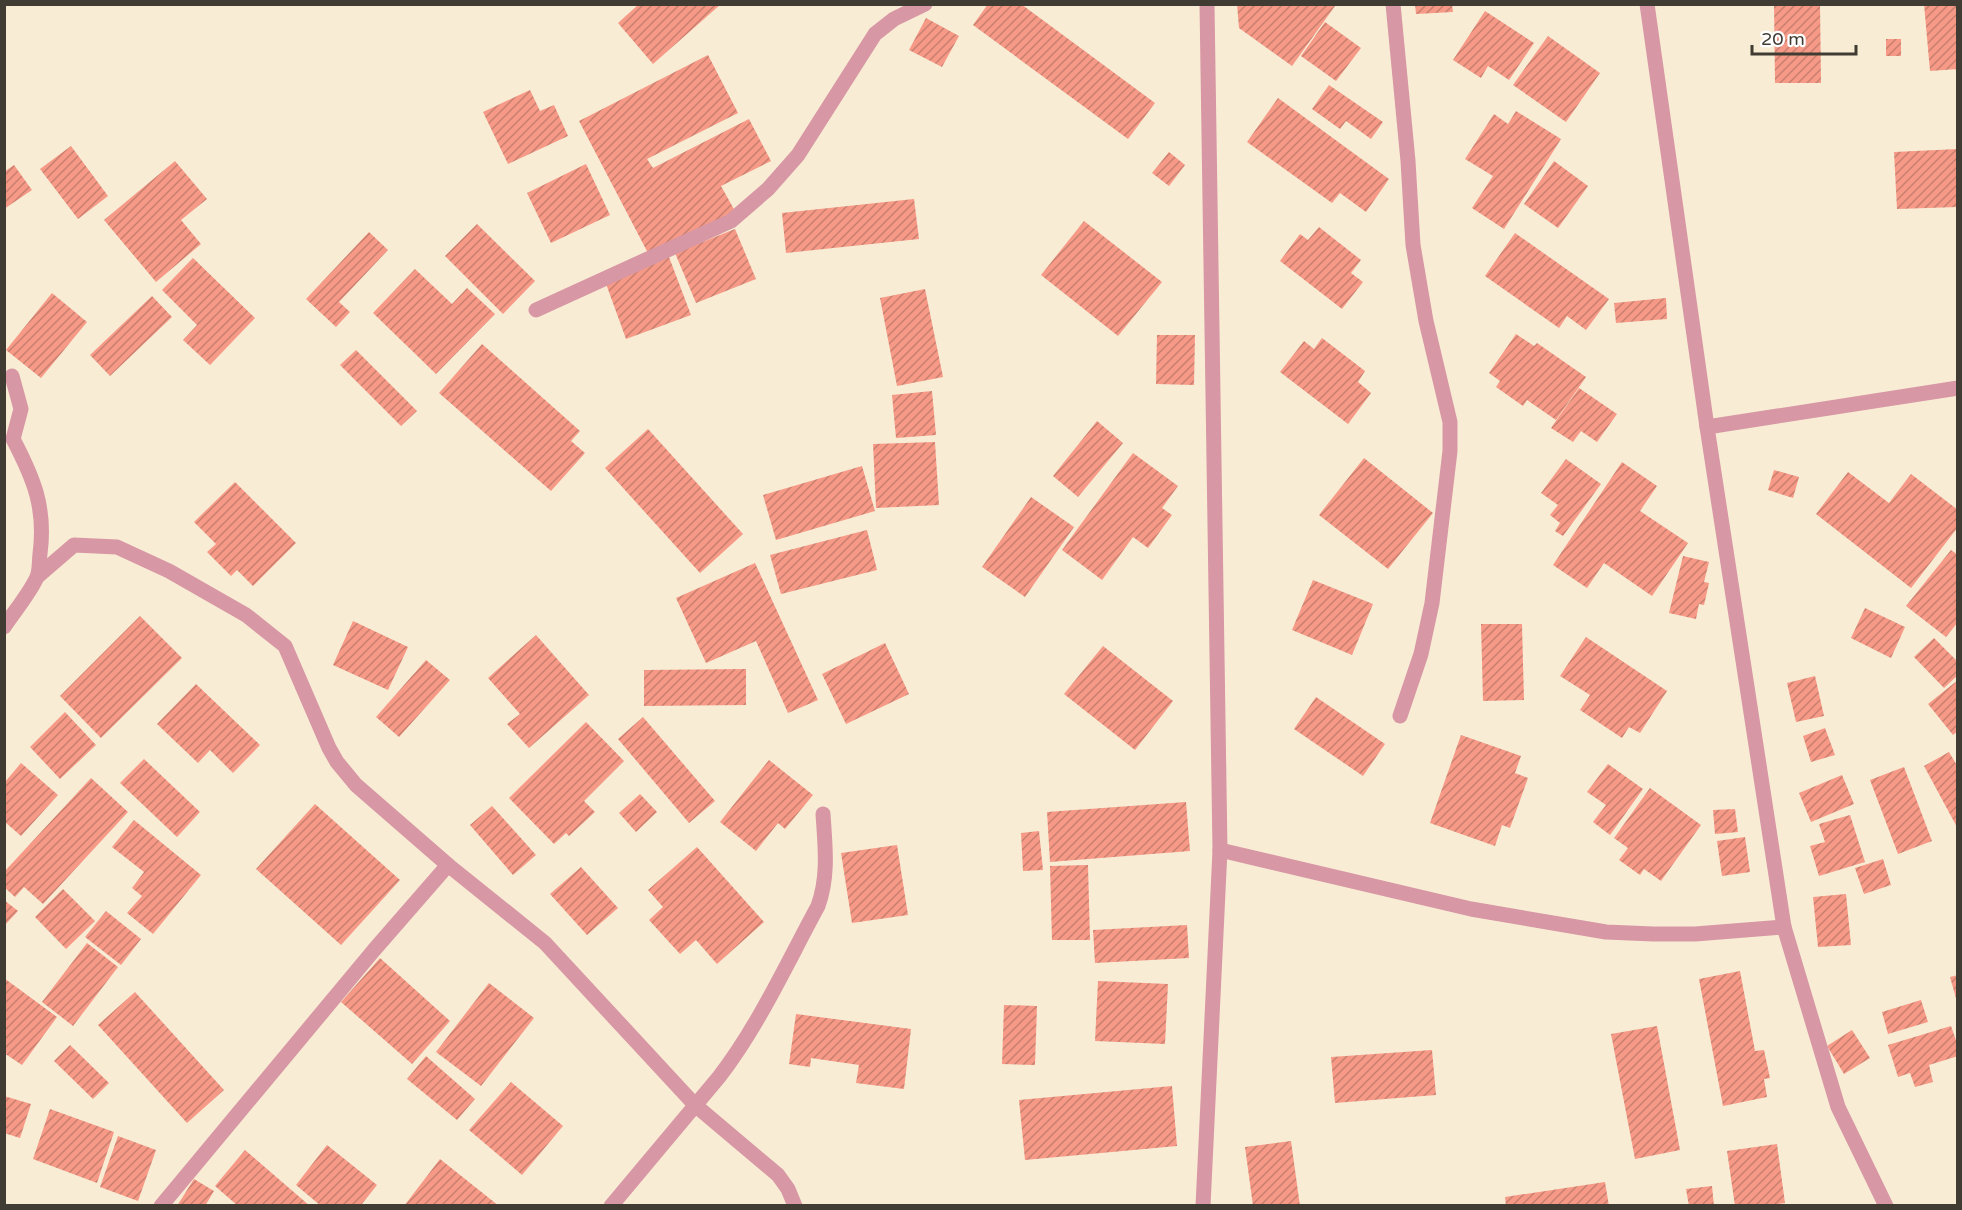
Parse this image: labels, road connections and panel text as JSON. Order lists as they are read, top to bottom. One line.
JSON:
{"scale_bar":"20 m"}
